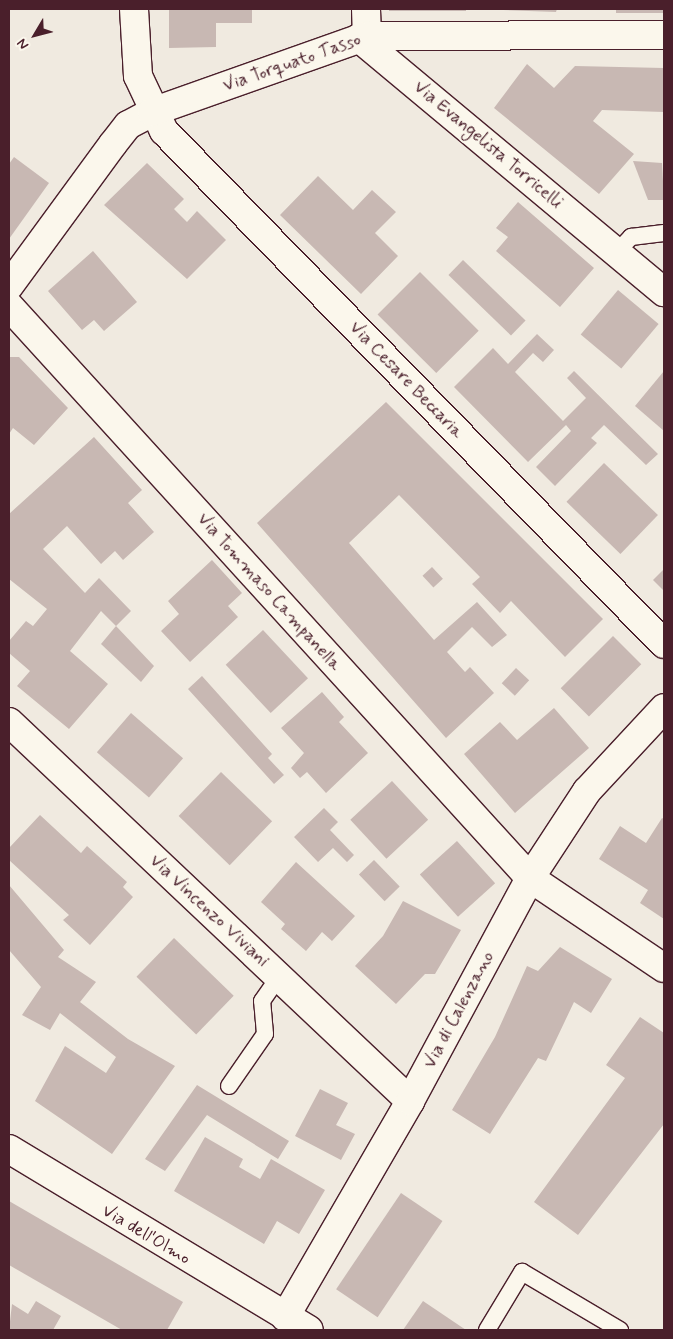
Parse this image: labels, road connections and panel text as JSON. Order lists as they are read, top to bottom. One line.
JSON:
{"streets":{"street":["Via Torquato Tasso","Via Evangelista Torricelli","Via Cesare Beccaria","Via Tommaso Campanella","Via Vincenzo Viviani","Via di Calenzano","Via dell'Olmo"]},"crossings":[["Via Torquato Tasso","Via Evangelista Torricelli"],["Via Torquato Tasso","Via Cesare Beccaria"],["Via Tommaso Campanella","Via di Calenzano"],["Via Vincenzo Viviani","Via di Calenzano"],["Via di Calenzano","Via dell'Olmo"]],"north":"bottom left"}
